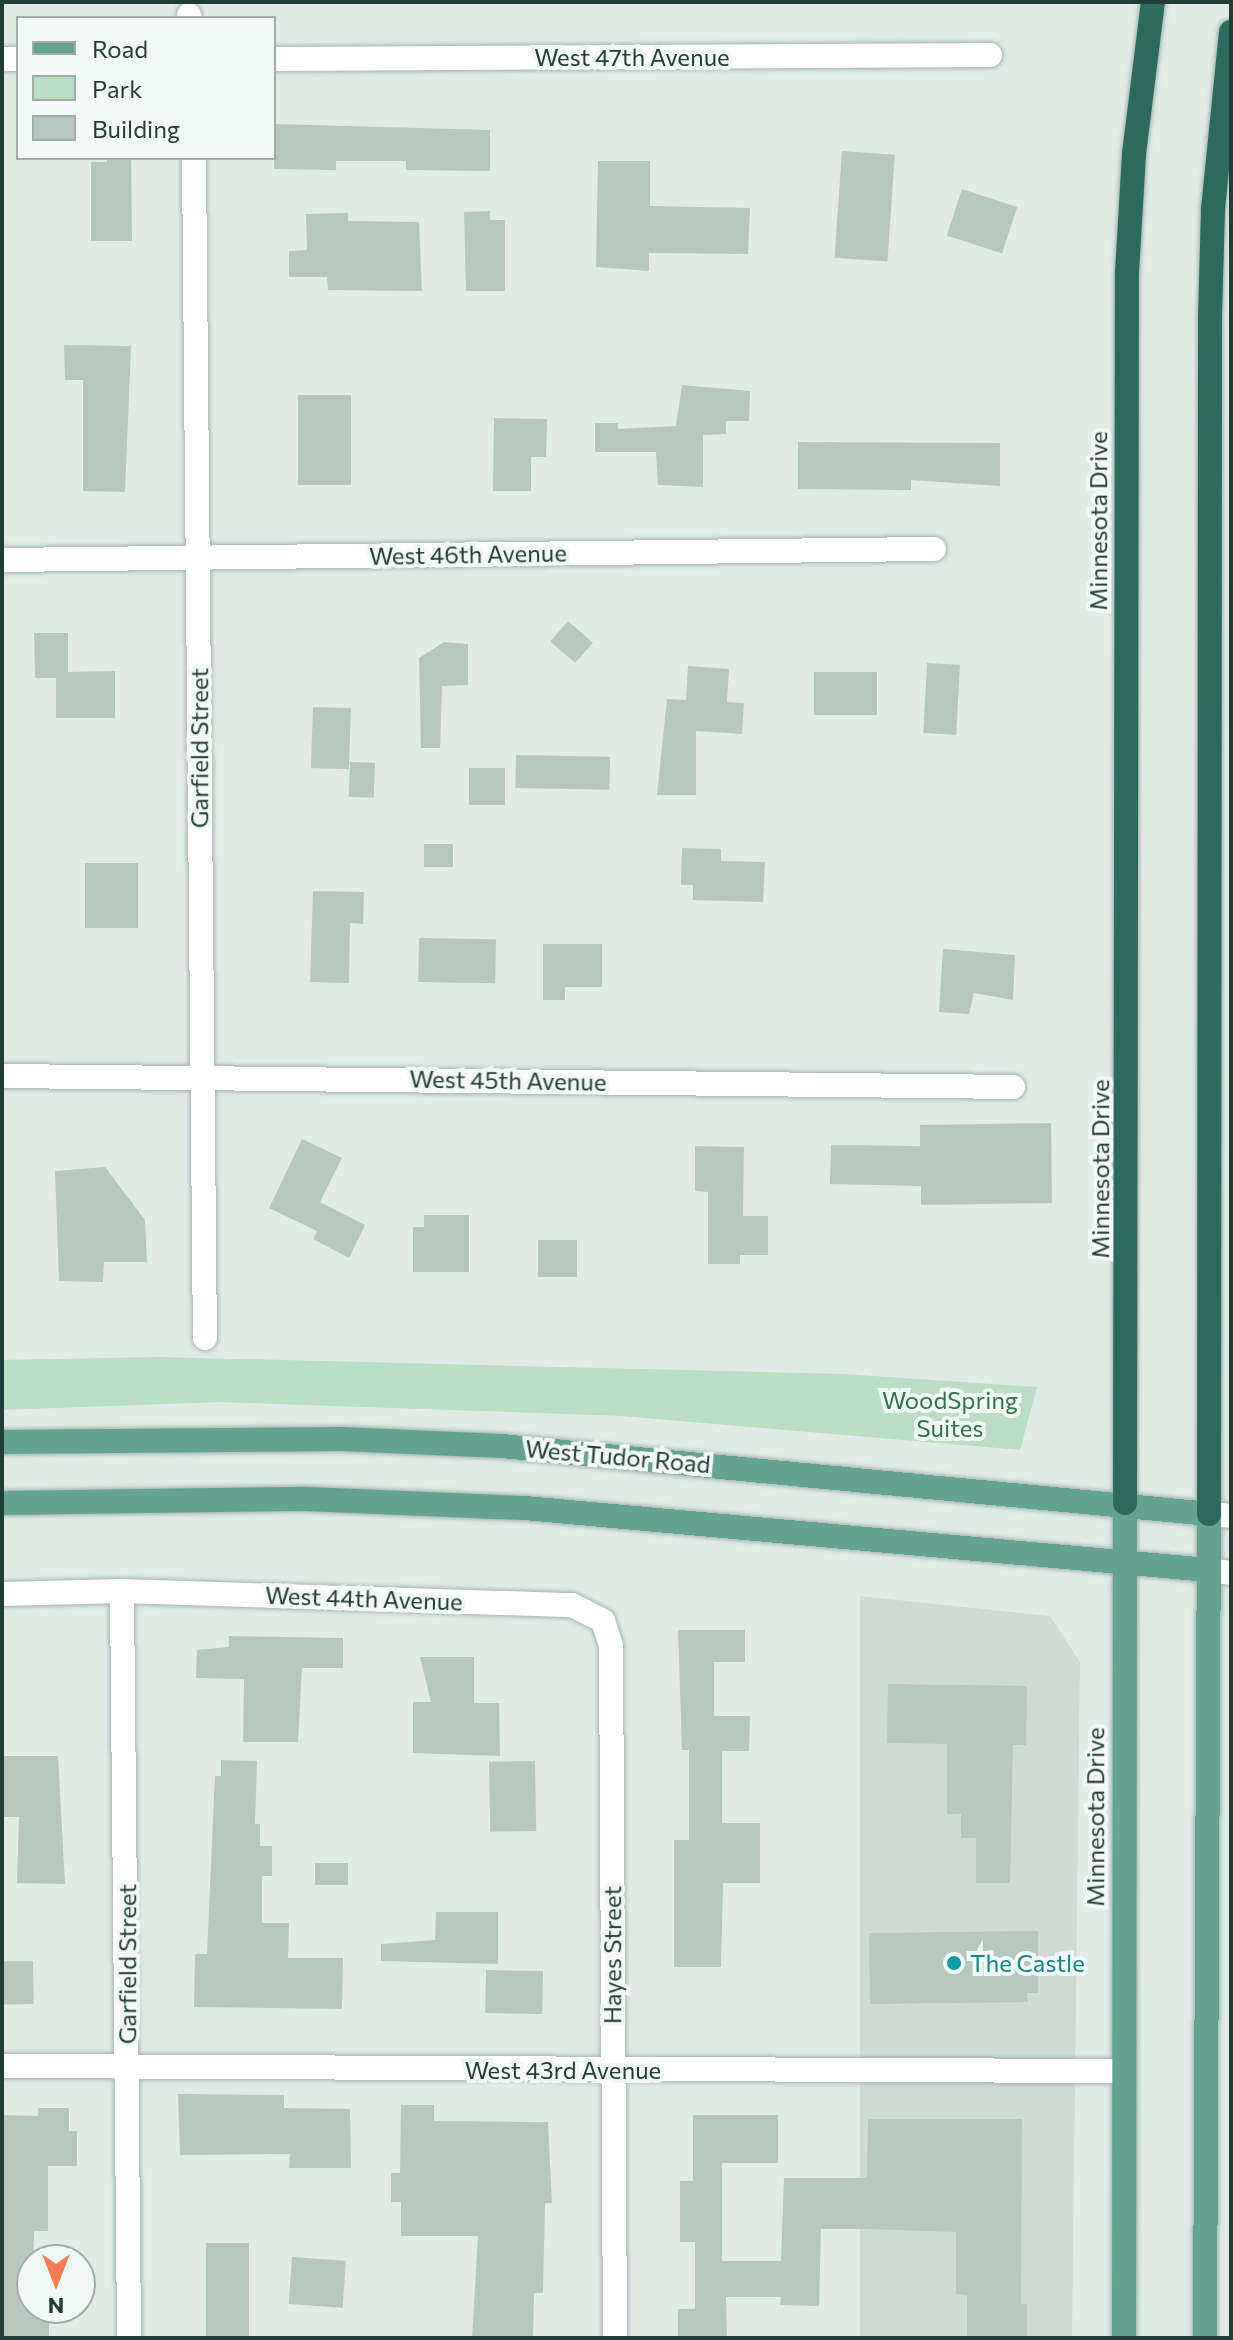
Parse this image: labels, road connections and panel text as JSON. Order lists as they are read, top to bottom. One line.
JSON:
{"streets":{"highway":["Minnesota Drive"],"main road":["West Tudor Road"],"street":["West 47th Avenue","West 46th Avenue","Garfield Street","West 45th Avenue","West 44th Avenue","Hayes Street","West 43rd Avenue"]},"crossings":[["Minnesota Drive","West Tudor Road"],["Minnesota Drive","West 43rd Avenue"],["West 46th Avenue","Garfield Street"],["Garfield Street","West 45th Avenue"],["Garfield Street","West 44th Avenue"],["Garfield Street","West 43rd Avenue"],["West 44th Avenue","Hayes Street"],["Hayes Street","West 43rd Avenue"]],"parks":["WoodSpring Suites"],"places":["The Castle"],"legend":["Road","Park","Building"],"north":"bottom"}
